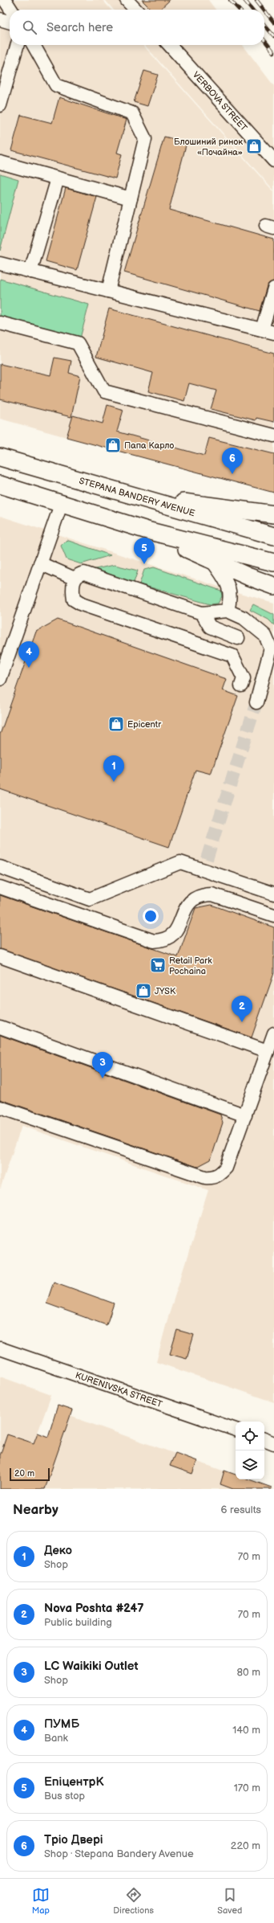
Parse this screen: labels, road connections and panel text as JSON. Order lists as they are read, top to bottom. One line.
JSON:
{"streets":{"main road":["STEPANA BANDERY AVENUE"],"street":["VERBOVA STREET","KURENIVSKA STREET"]},"places":{"shop":["Блошиний ринок «Почайна»","Папа Карло","Epicentr","JYSK"],"supermarket":["Retail Park Pochaina"]},"scale_bar":"20 m","page":{"search":"Search here","pins":["6","5","4","1","2","3"],"scale":"20 m","heading":["Nearby","6 results"],"list":[{"mark":"1","name":"Деко","note":"Shop","value":"70 m"},{"mark":"2","name":"Nova Poshta #247","note":"Public building","value":"70 m"},{"mark":"3","name":"LC Waikiki Outlet","note":"Shop","value":"80 m"},{"mark":"4","name":"ПУМБ","note":"Bank","value":"140 m"},{"mark":"5","name":"ЕпіцентрК","note":"Bus stop","value":"170 m"},{"mark":"6","name":"Тріо Двері","note":"Shop · Stepana Bandery Avenue","value":"220 m"}],"nav":["Map","Directions","Saved"]}}
